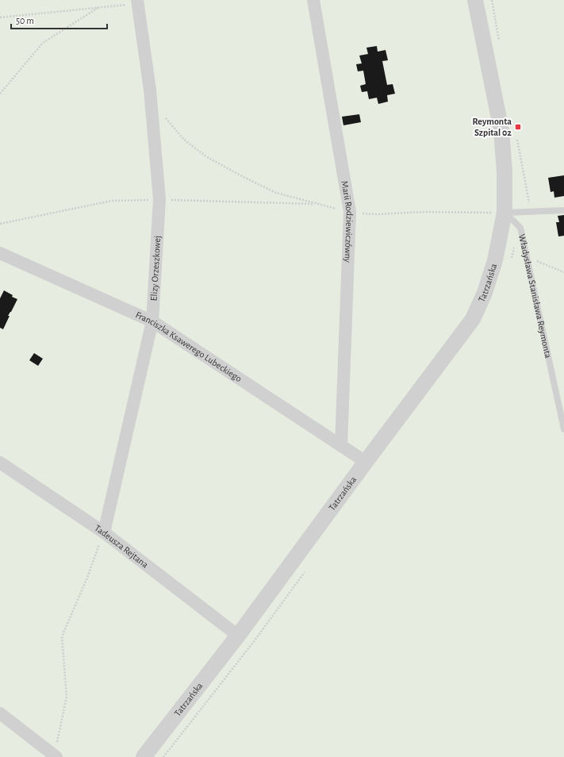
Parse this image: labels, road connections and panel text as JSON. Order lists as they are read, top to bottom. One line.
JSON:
{"streets":{"street":["Marii Rodziewiczówny","Elizy Orzeszkowej","Tatrzańska","Franciszka Ksawerego Lubeckiego","Tadeusza Rejtana"],"lane":["Władysława Stanisława Reymonta"]},"crossings":[["Marii Rodziewiczówny","Franciszka Ksawerego Lubeckiego"],["Elizy Orzeszkowej","Franciszka Ksawerego Lubeckiego"],["Elizy Orzeszkowej","Tadeusza Rejtana"],["Tatrzańska","Władysława Stanisława Reymonta"],["Tatrzańska","Franciszka Ksawerego Lubeckiego"],["Tatrzańska","Tadeusza Rejtana"]],"places":{"transit":["Reymonta Szpital 02"]},"scale_bar":"50 m"}
